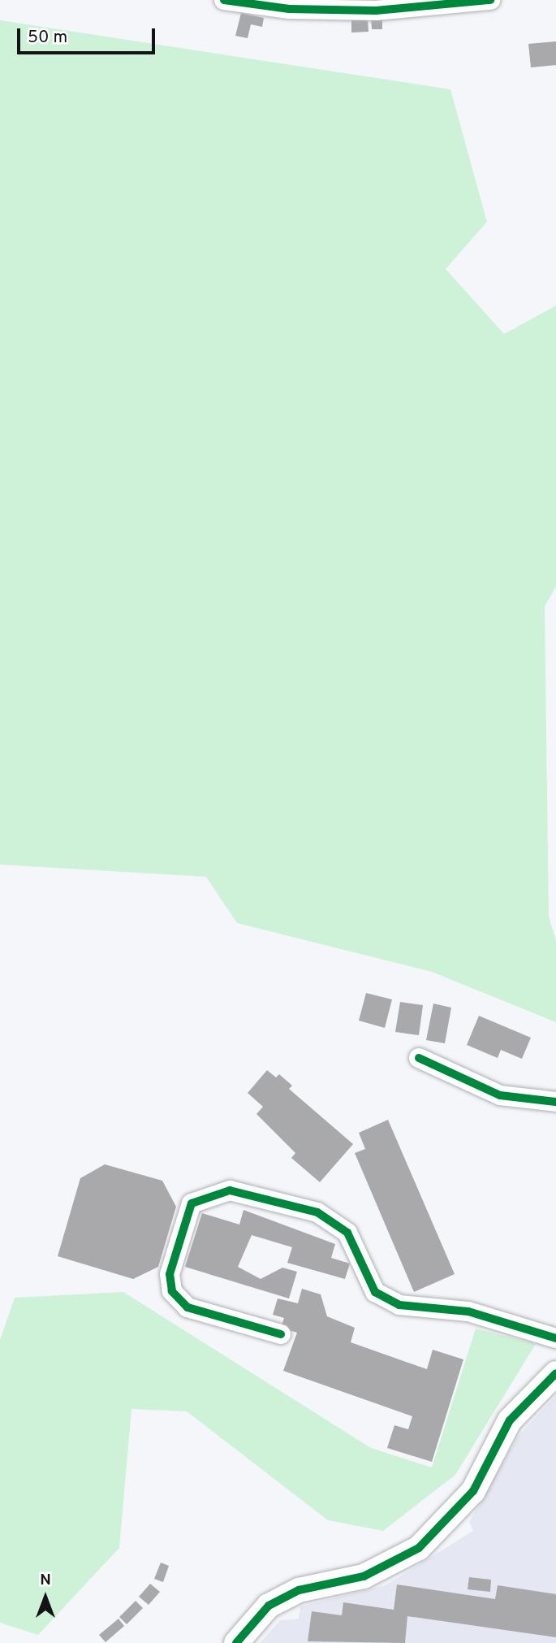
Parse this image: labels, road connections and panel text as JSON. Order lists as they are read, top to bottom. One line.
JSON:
{"scale_bar":"50 m","north":"top"}
